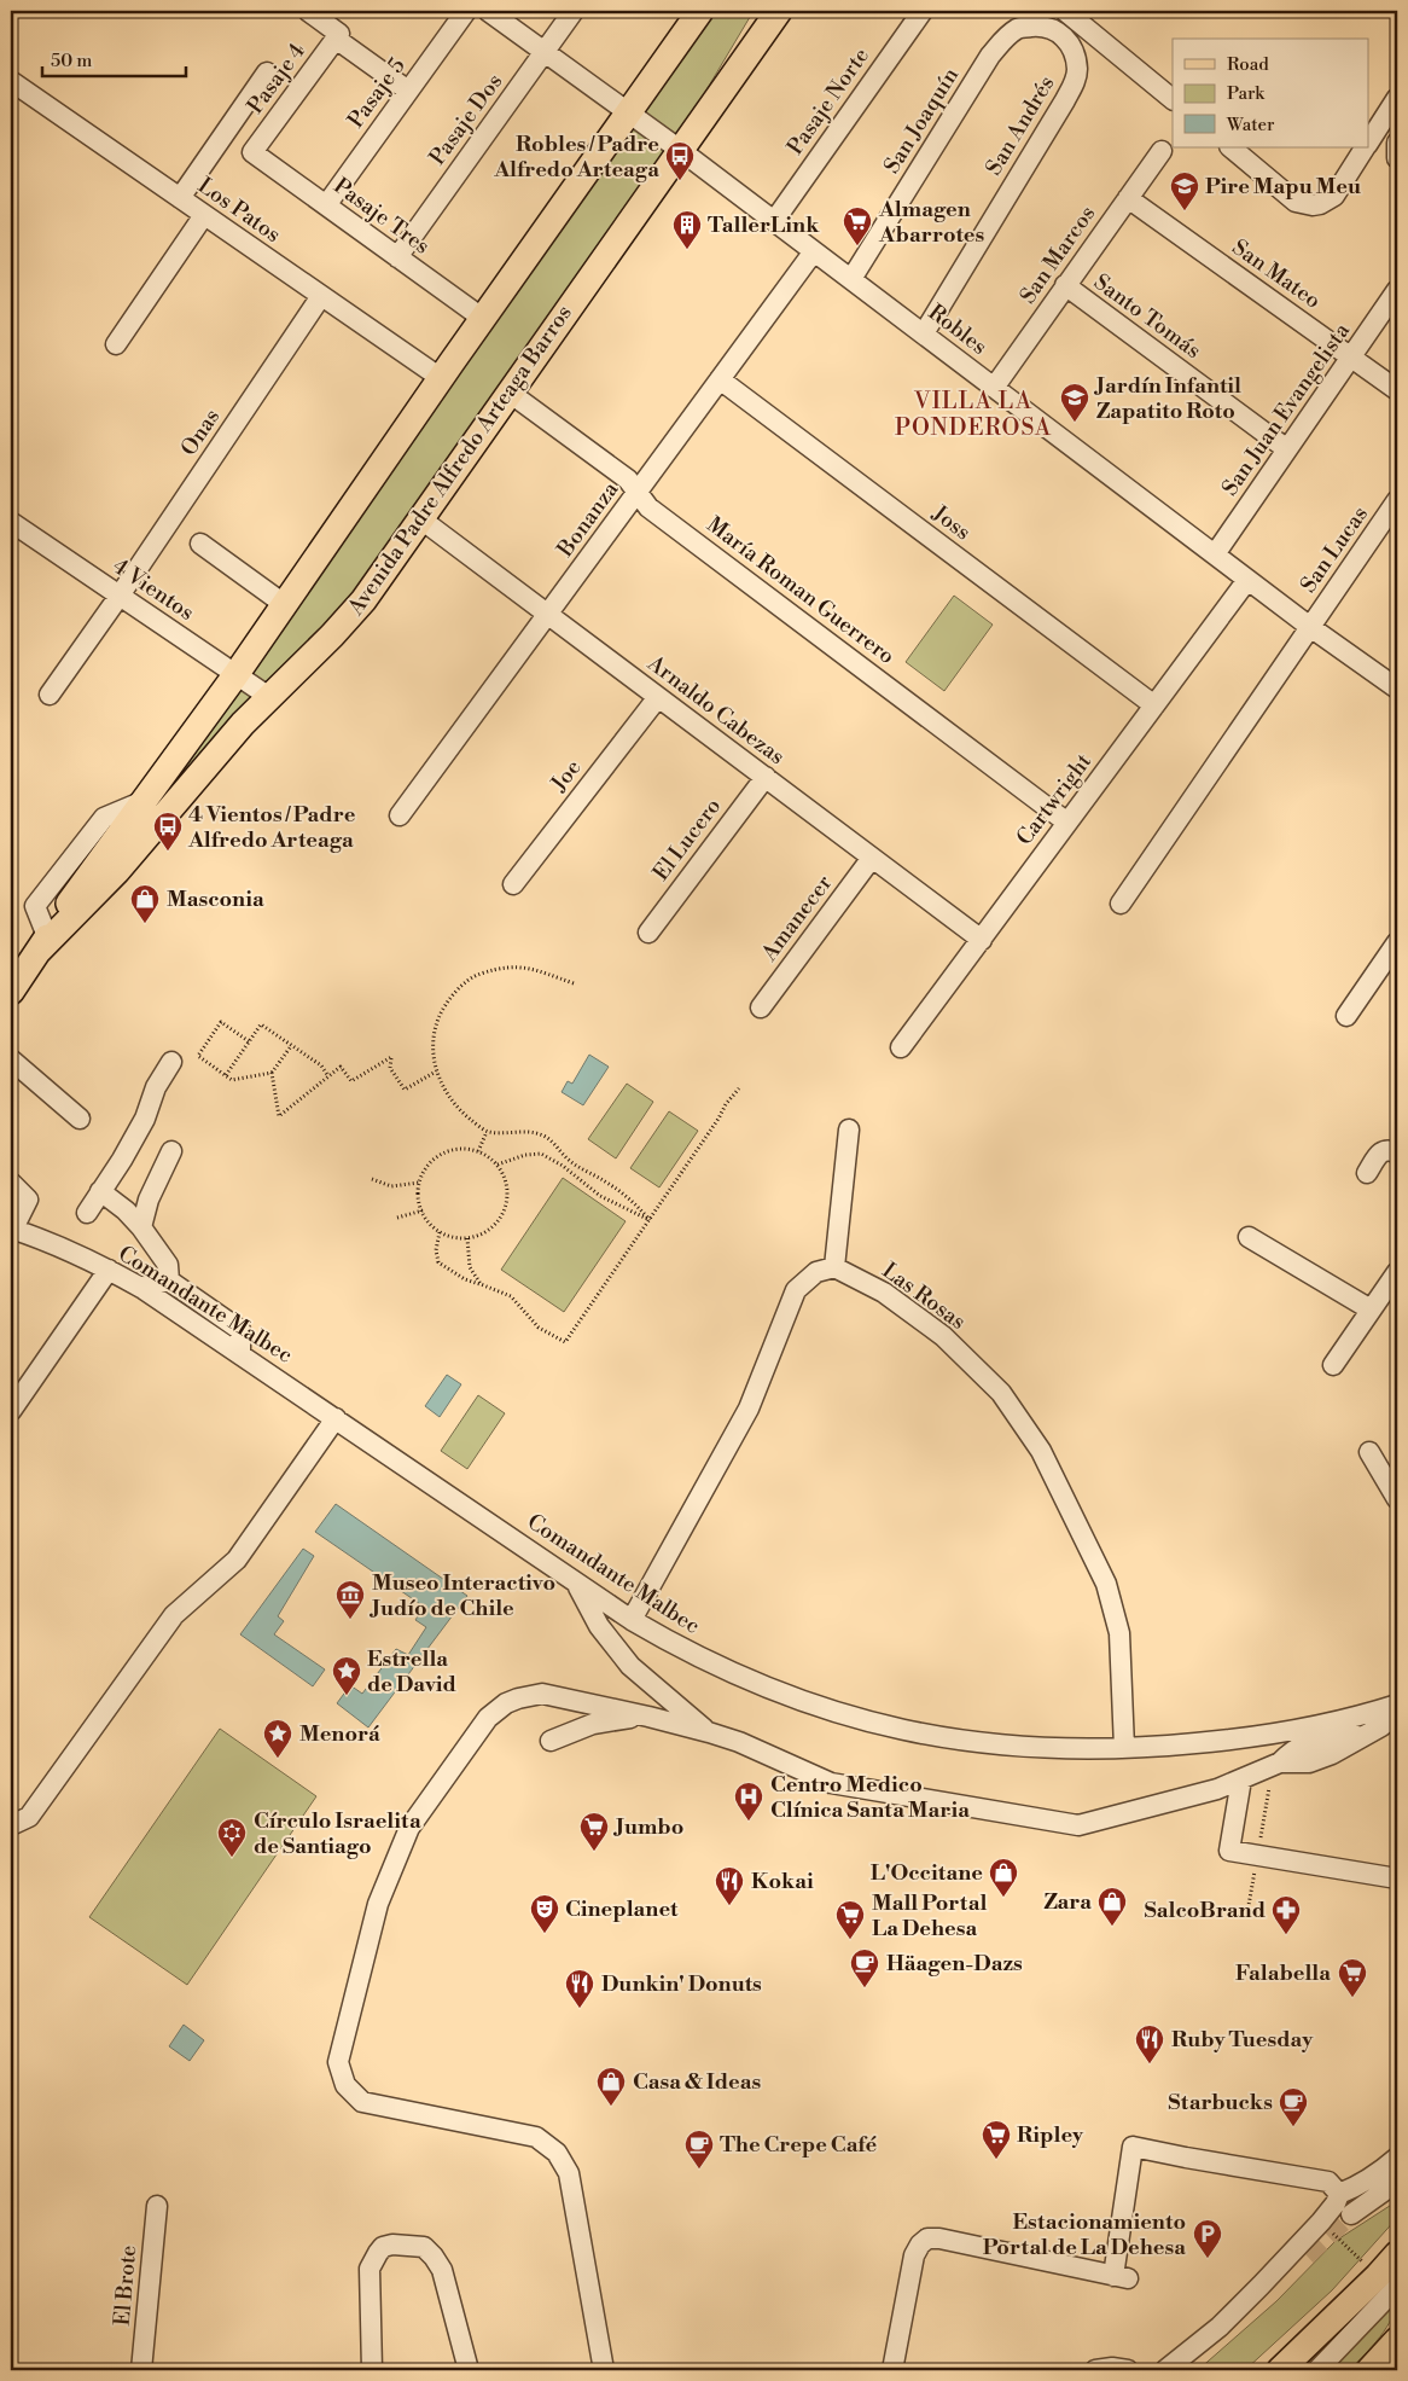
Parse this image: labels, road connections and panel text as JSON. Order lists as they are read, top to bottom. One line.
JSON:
{"streets":{"main road":["Avenida Padre Alfredo Arteaga Barros"],"street":["Pasaje 4","Pasaje 5","Pasaje Norte","Pasaje Dos","San Joaquín","San Andrés","Los Patos","Pasaje Tres","San Marcos","San Mateo","Santo Tomás","Robles","San Juan Evangelista","Onas","Bonanza","Joss","San Lucas","4 Vientos","María Roman Guerrero","Arnaldo Cabezas","Joe","Cartwright","El Lucero","Amanecer","Las Rosas","Comandante Malbec","El Brote"]},"crossings":[["Pasaje 4","Pasaje Tres"],["Pasaje 5","Pasaje Tres"],["Pasaje Norte","Robles"],["Pasaje Dos","Pasaje Tres"],["Pasaje Dos","Robles"],["San Joaquín","San Andrés"],["San Joaquín","Robles"],["San Andrés","Robles"],["Los Patos","Onas"],["Los Patos","Avenida Padre Alfredo Arteaga Barros"],["Pasaje Tres","Avenida Padre Alfredo Arteaga Barros"],["San Marcos","San Mateo"],["San Marcos","Santo Tomás"],["San Marcos","Robles"],["San Mateo","San Juan Evangelista"],["Santo Tomás","San Juan Evangelista"],["Robles","San Juan Evangelista"],["Robles","Avenida Padre Alfredo Arteaga Barros"],["Robles","Bonanza"],["Robles","San Lucas"],["Robles","Cartwright"],["Onas","4 Vientos"],["Avenida Padre Alfredo Arteaga Barros","4 Vientos"],["Avenida Padre Alfredo Arteaga Barros","María Roman Guerrero"],["Avenida Padre Alfredo Arteaga Barros","Arnaldo Cabezas"],["Bonanza","Joss"],["Bonanza","María Roman Guerrero"],["Bonanza","Arnaldo Cabezas"],["Joss","Cartwright"],["María Roman Guerrero","Cartwright"],["Arnaldo Cabezas","Joe"],["Arnaldo Cabezas","Cartwright"],["Arnaldo Cabezas","El Lucero"],["Arnaldo Cabezas","Amanecer"],["Las Rosas","Comandante Malbec"]],"districts":["VILLA LA PONDEROSA"],"places":{"bus stop":["Robles / Padre Alfredo Arteaga","4 Vientos / Padre Alfredo Arteaga"],"school or university":["Pire Mapu Meu","Jardín Infantil Zapatito Roto"],"supermarket":["Almagen Abarrotes","Jumbo","Mall Portal La Dehesa","Falabella","Ripley"],"building":["TallerLink"],"shop":["Masconia","L'Occitane","Zara","Casa & Ideas"],"museum":["Museo Interactivo Judío de Chile"],"place":["Estrella de David","Menorá"],"hospital":["Centro Medico Clínica Santa Maria"],"synagogue":["Círculo Israelita de Santiago"],"restaurant":["Kokai","Dunkin' Donuts","Ruby Tuesday"],"theatre":["Cineplanet"],"pharmacy":["SalcoBrand"],"cafe":["Häagen-Dazs","Starbucks","The Crepe Café"],"parking":["Estacionamiento Portal de La Dehesa"]},"legend":["Road","Park","Water"],"scale_bar":"50 m"}
